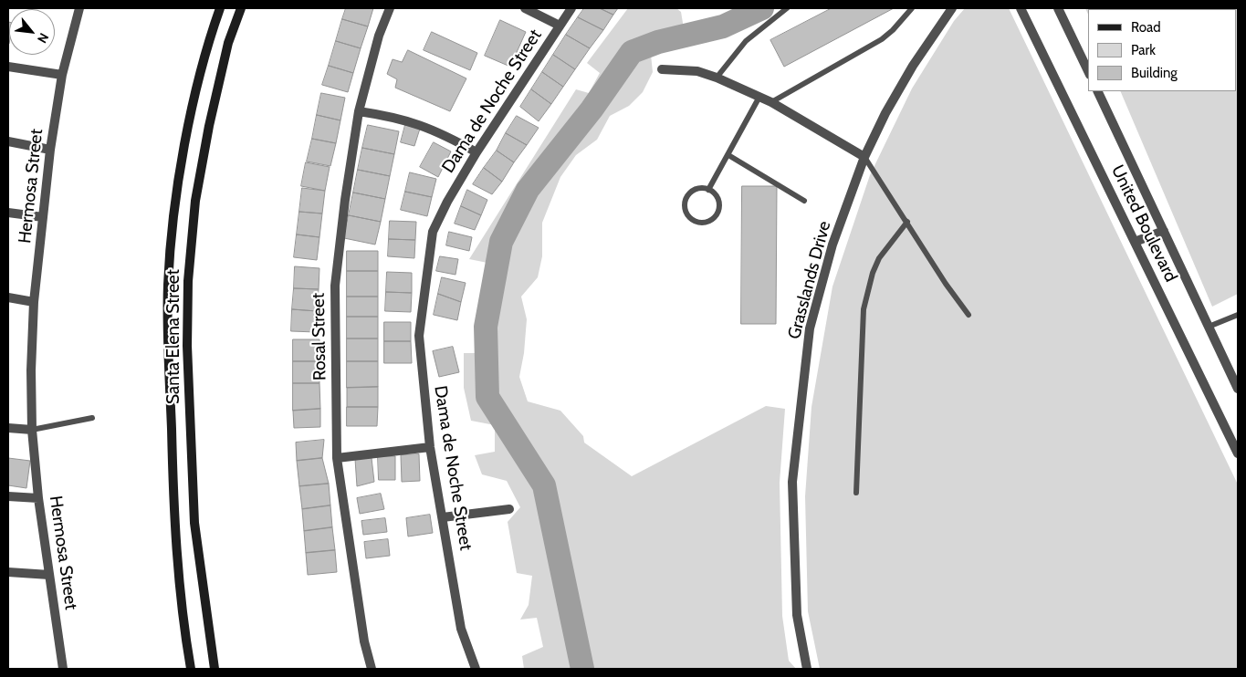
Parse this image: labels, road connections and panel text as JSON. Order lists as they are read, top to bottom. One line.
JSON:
{"streets":{"street":["Dama de Noche Street","Hermosa Street","United Boulevard","Grasslands Drive","Santa Elena Street","Rosal Street"]},"legend":["Road","Park","Building"],"north":"bottom right"}
